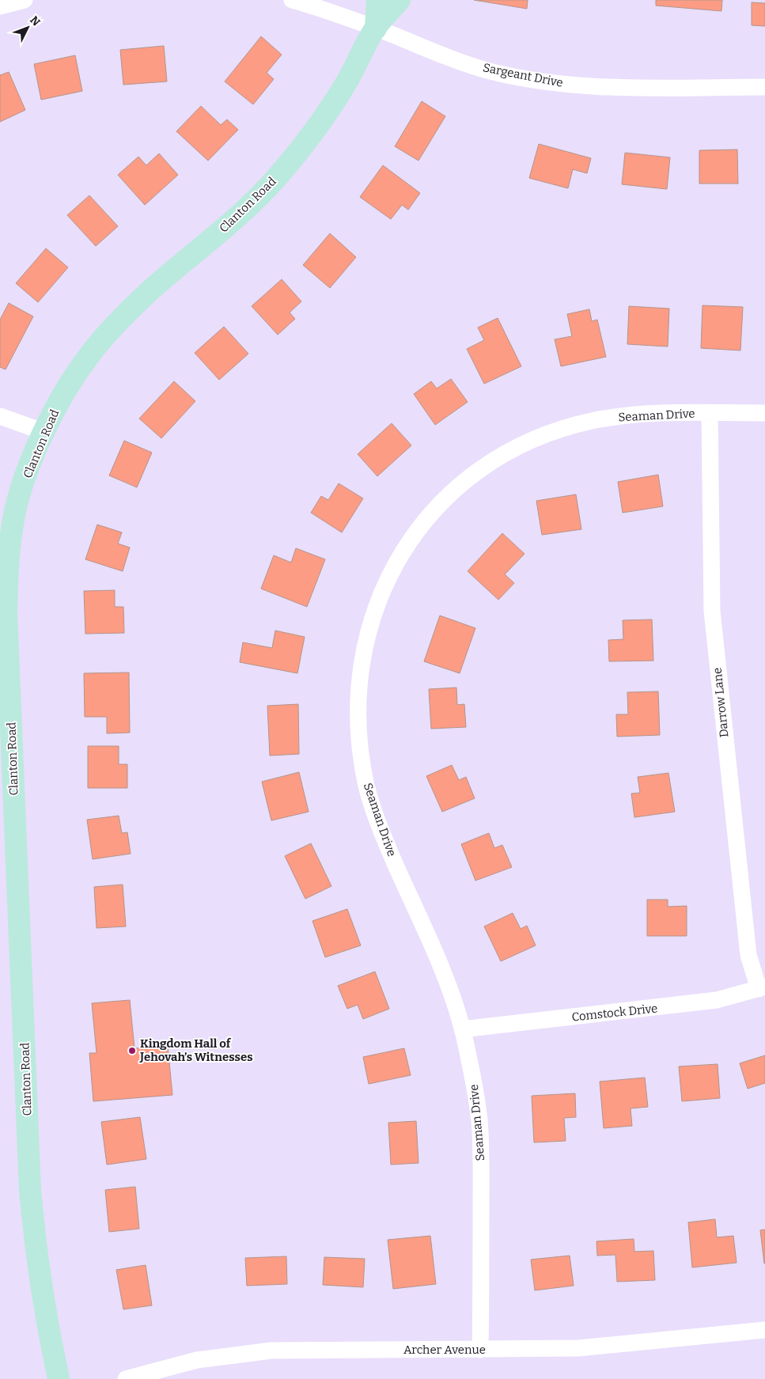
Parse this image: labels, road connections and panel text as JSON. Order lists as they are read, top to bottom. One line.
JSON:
{"streets":{"main road":["Clanton Road"],"street":["Sargeant Drive","Seaman Drive","Darrow Lane","Comstock Drive","Archer Avenue"]},"crossings":[["Sargeant Drive","Clanton Road"],["Seaman Drive","Darrow Lane"],["Seaman Drive","Comstock Drive"],["Seaman Drive","Archer Avenue"],["Darrow Lane","Comstock Drive"]],"places":["Kingdom Hall of Jehovah’s Witnesses"],"north":"top right"}
